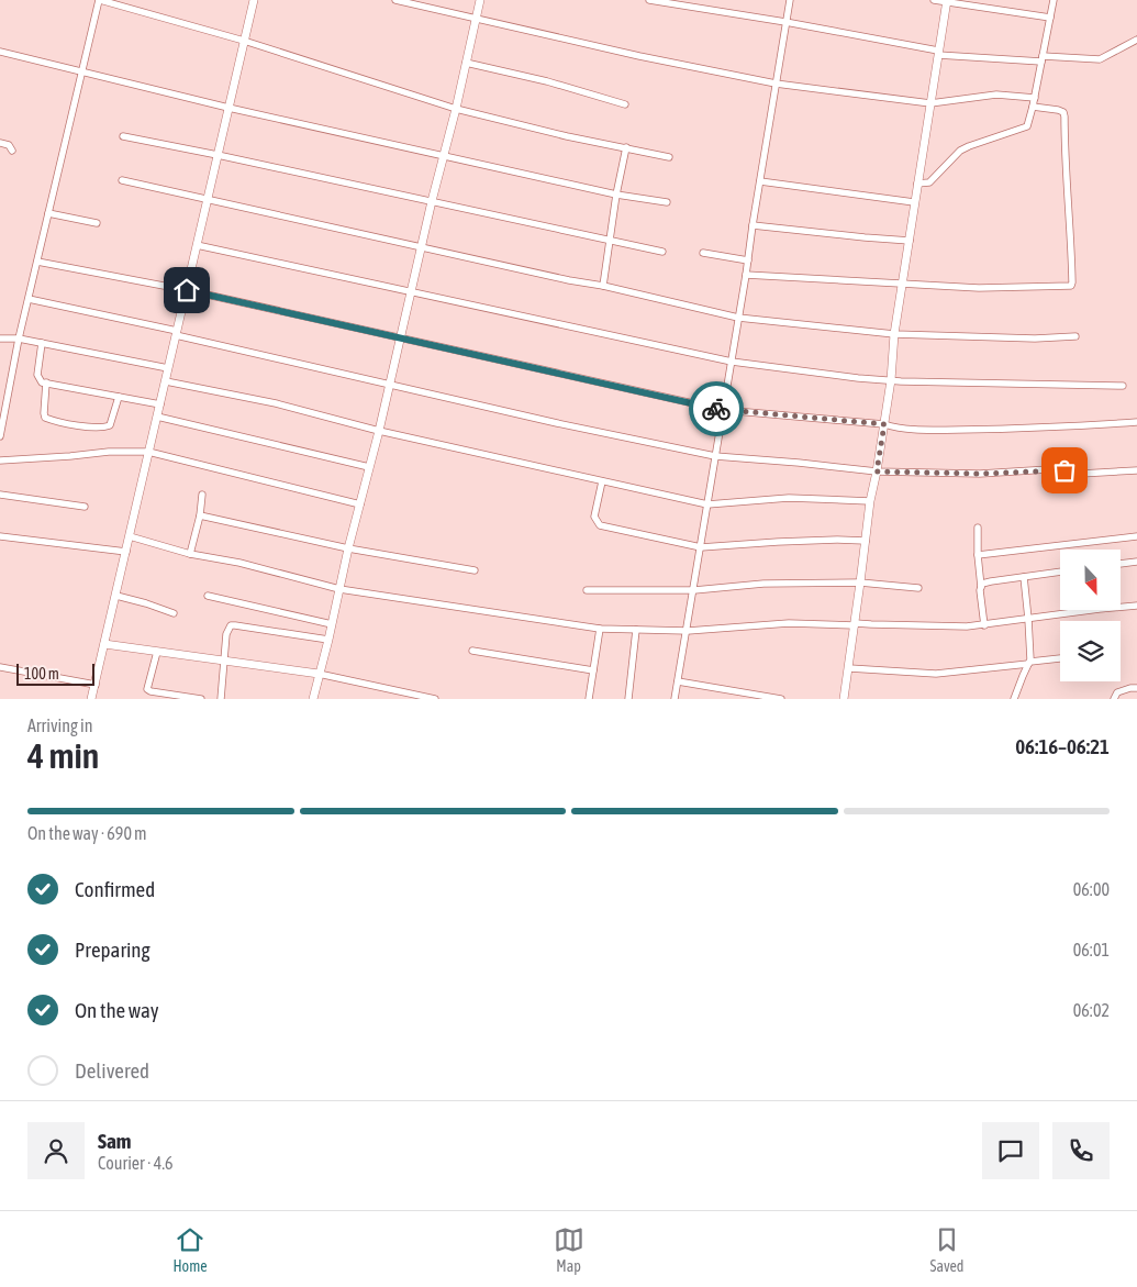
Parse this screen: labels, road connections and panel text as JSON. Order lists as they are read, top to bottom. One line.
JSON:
{"scale_bar":"100 m","north":"bottom","page":{"scale":"100 m","heading":["4 min","Arriving in","06:16–06:21"],"panel":["Sam","Courier · 4.6"],"bar":"On the way · 690 m","list":[["Confirmed","06:00"],["Preparing","06:01"],["On the way","06:02"],"Delivered"],"tabs":["Home","Map","Saved"]}}
